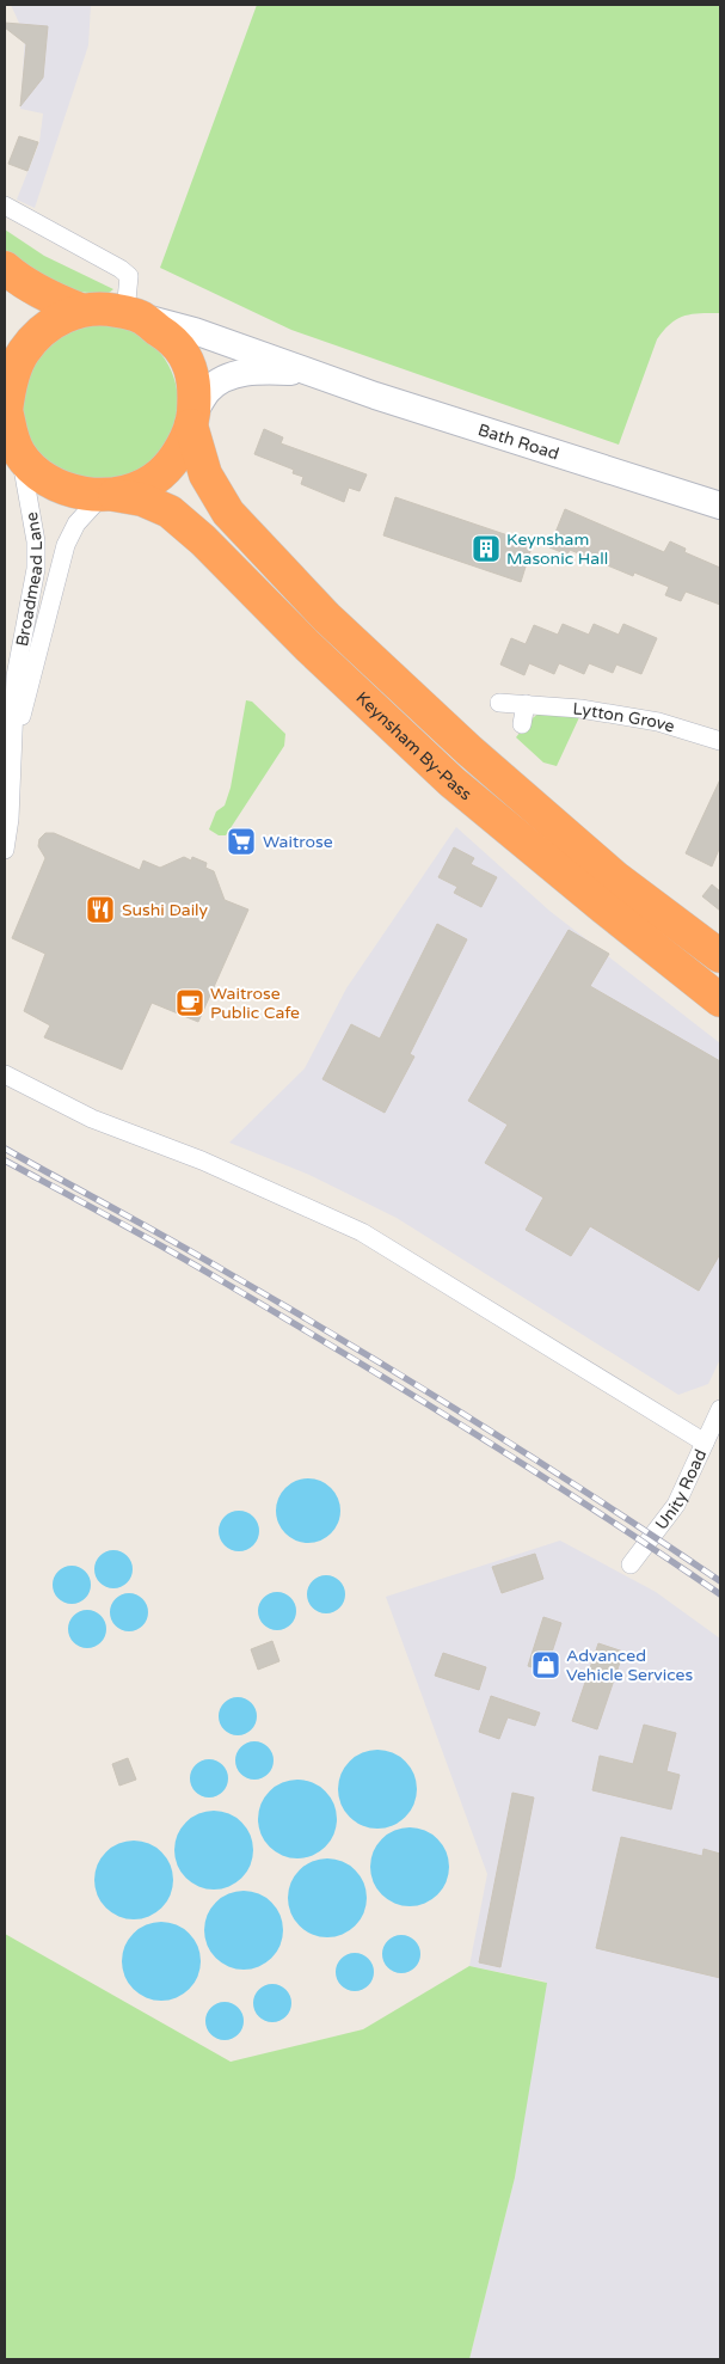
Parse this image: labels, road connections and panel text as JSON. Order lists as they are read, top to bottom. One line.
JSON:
{"streets":{"highway":["Keynsham By-Pass"],"main road":["Bath Road"],"street":["Broadmead Lane","Lytton Grove","Unity Road"]},"crossings":[["Bath Road","Broadmead Lane"],["Bath Road","Keynsham By-Pass"],["Broadmead Lane","Keynsham By-Pass"]],"places":{"building":["Keynsham Masonic Hall"],"supermarket":["Waitrose"],"restaurant":["Sushi Daily"],"cafe":["Waitrose Public Cafe"],"shop":["Advanced Vehicle Services"]}}
